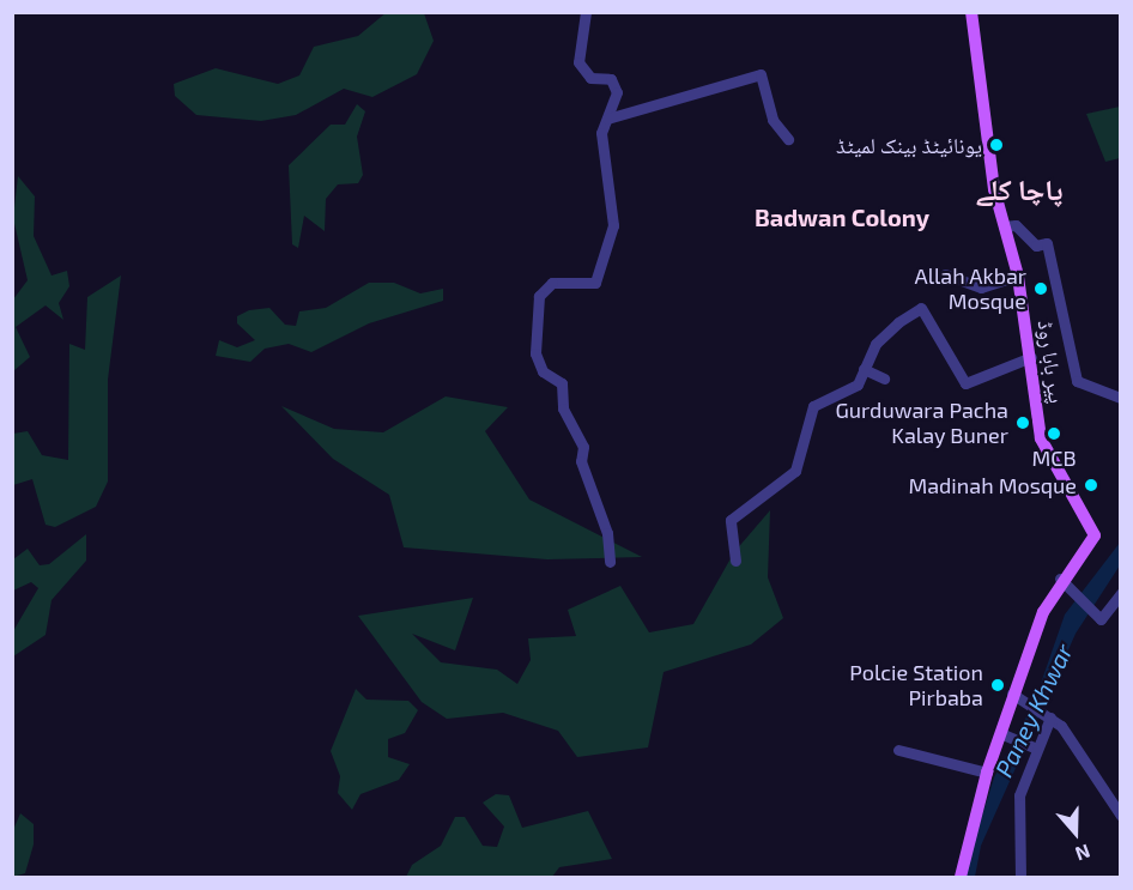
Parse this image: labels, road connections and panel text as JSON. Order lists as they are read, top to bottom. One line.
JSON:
{"streets":{"main road":["پیر بابا روڈ"]},"districts":["پاچا کلے","Badwan Colony"],"water":["Paney Khwar"],"places":["یونائیٹڈ بینک لمیٹڈ","Allah Akbar Mosque","Gurduwara Pacha Kalay Buner","MCB","Madinah Mosque","Polcie Station Pirbaba"],"north":"bottom"}
